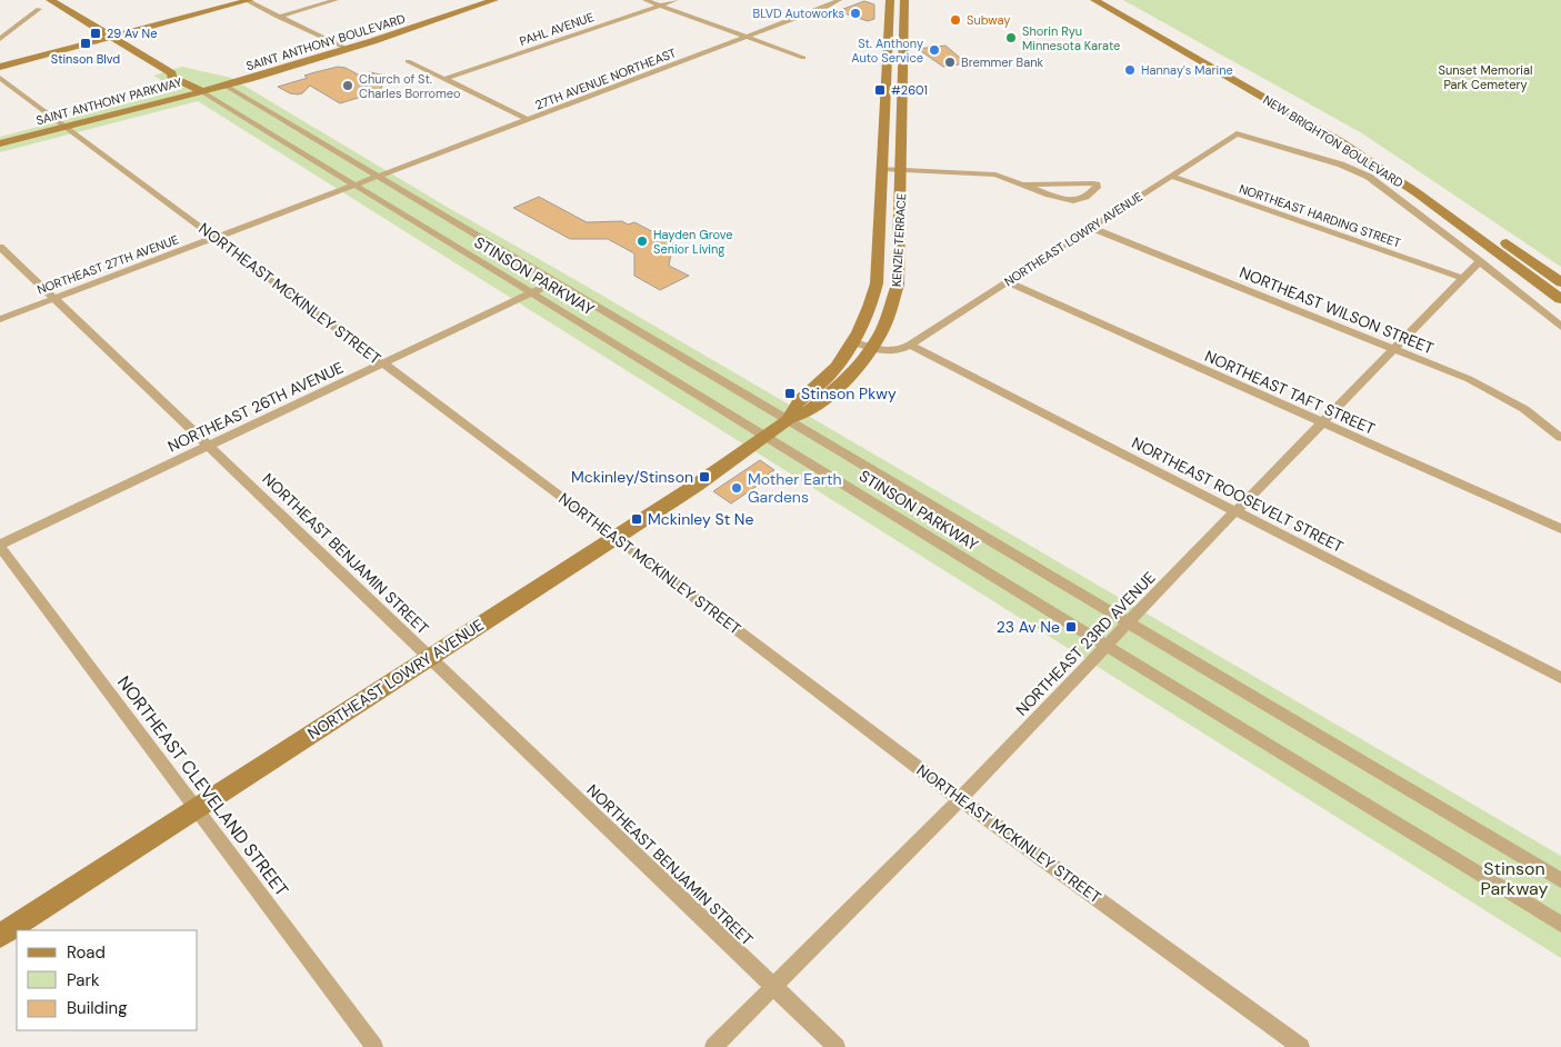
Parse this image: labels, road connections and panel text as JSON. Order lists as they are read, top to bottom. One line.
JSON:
{"streets":{"main road":["SAINT ANTHONY BOULEVARD","SAINT ANTHONY PARKWAY","NEW BRIGHTON BOULEVARD","NORTHEAST LOWRY AVENUE","KENZIE TERRACE"],"street":["PAHL AVENUE","27TH AVENUE NORTHEAST","NORTHEAST HARDING STREET","NORTHEAST 27TH AVENUE","STINSON PARKWAY","NORTHEAST MCKINLEY STREET","NORTHEAST WILSON STREET","NORTHEAST TAFT STREET","NORTHEAST 26TH AVENUE","NORTHEAST ROOSEVELT STREET","NORTHEAST BENJAMIN STREET","NORTHEAST 23RD AVENUE","NORTHEAST CLEVELAND STREET"]},"crossings":[["SAINT ANTHONY BOULEVARD","SAINT ANTHONY PARKWAY"],["SAINT ANTHONY BOULEVARD","STINSON PARKWAY"],["27TH AVENUE NORTHEAST","NORTHEAST 27TH AVENUE"],["27TH AVENUE NORTHEAST","STINSON PARKWAY"],["SAINT ANTHONY PARKWAY","STINSON PARKWAY"],["SAINT ANTHONY PARKWAY","NORTHEAST MCKINLEY STREET"],["NEW BRIGHTON BOULEVARD","NORTHEAST LOWRY AVENUE"],["NEW BRIGHTON BOULEVARD","NORTHEAST 23RD AVENUE"],["NORTHEAST HARDING STREET","NORTHEAST LOWRY AVENUE"],["NORTHEAST HARDING STREET","NORTHEAST 23RD AVENUE"],["NORTHEAST LOWRY AVENUE","KENZIE TERRACE"],["NORTHEAST LOWRY AVENUE","STINSON PARKWAY"],["NORTHEAST LOWRY AVENUE","NORTHEAST MCKINLEY STREET"],["NORTHEAST LOWRY AVENUE","NORTHEAST WILSON STREET"],["NORTHEAST LOWRY AVENUE","NORTHEAST TAFT STREET"],["NORTHEAST LOWRY AVENUE","NORTHEAST ROOSEVELT STREET"],["NORTHEAST LOWRY AVENUE","NORTHEAST BENJAMIN STREET"],["NORTHEAST LOWRY AVENUE","NORTHEAST CLEVELAND STREET"],["KENZIE TERRACE","STINSON PARKWAY"],["NORTHEAST 27TH AVENUE","STINSON PARKWAY"],["NORTHEAST 27TH AVENUE","NORTHEAST MCKINLEY STREET"],["NORTHEAST 27TH AVENUE","NORTHEAST BENJAMIN STREET"],["STINSON PARKWAY","NORTHEAST 26TH AVENUE"],["STINSON PARKWAY","NORTHEAST 23RD AVENUE"],["NORTHEAST MCKINLEY STREET","NORTHEAST 26TH AVENUE"],["NORTHEAST MCKINLEY STREET","NORTHEAST 23RD AVENUE"],["NORTHEAST WILSON STREET","NORTHEAST 23RD AVENUE"],["NORTHEAST TAFT STREET","NORTHEAST 23RD AVENUE"],["NORTHEAST 26TH AVENUE","NORTHEAST BENJAMIN STREET"],["NORTHEAST 26TH AVENUE","NORTHEAST CLEVELAND STREET"],["NORTHEAST ROOSEVELT STREET","NORTHEAST 23RD AVENUE"],["NORTHEAST BENJAMIN STREET","NORTHEAST 23RD AVENUE"]],"parks":["Sunset Memorial Park Cemetery","Stinson Parkway"],"places":{"other":["BLVD Autoworks","Subway","Shorin Ryu Minnesota Karate","St. Anthony Auto Service","Bremmer Bank","Hannay's Marine","Church of St. Charles Borromeo","Hayden Grove Senior Living","Mother Earth Gardens"],"transit":["29 Av Ne","Stinson Blvd","#2601","Stinson Pkwy","Mckinley/Stinson","Mckinley St Ne","23 Av Ne"]},"legend":["Road","Park","Building"]}
